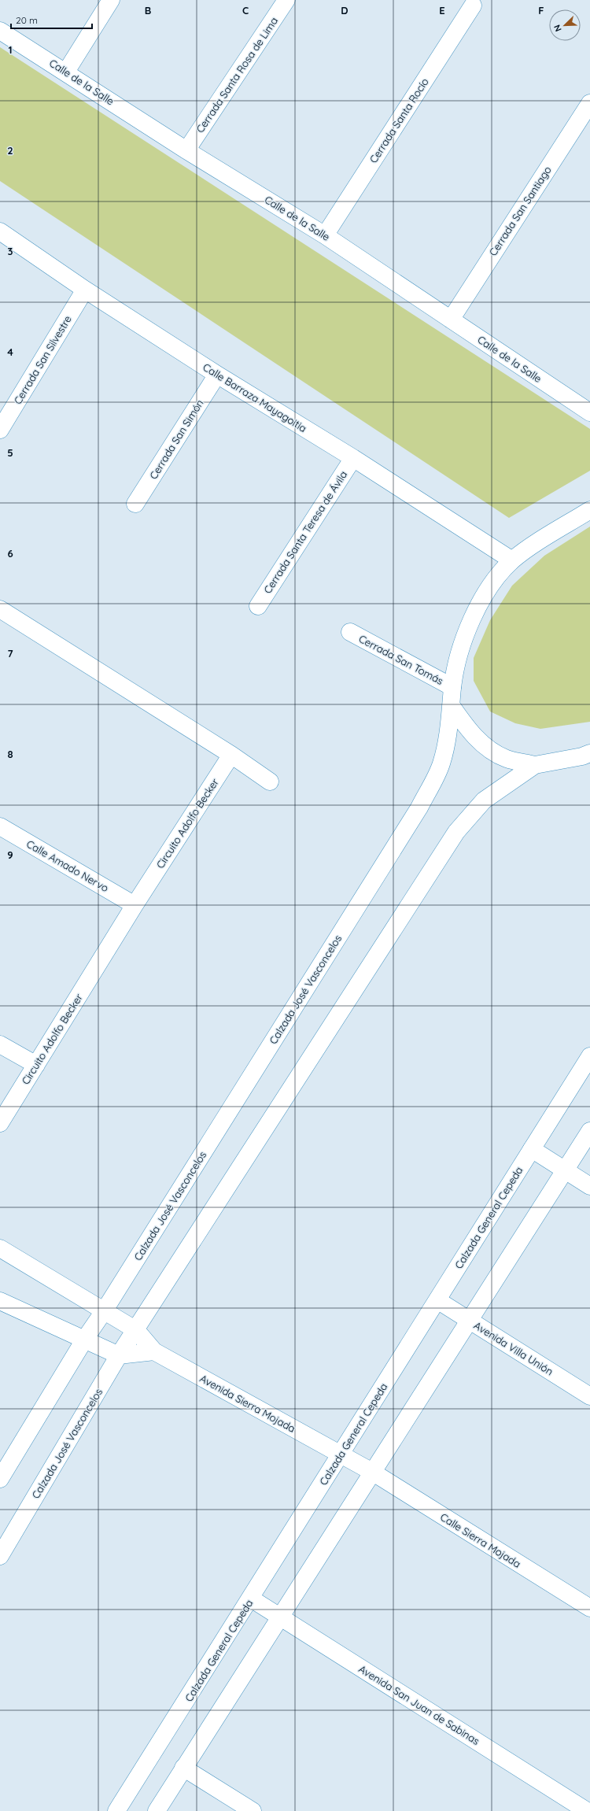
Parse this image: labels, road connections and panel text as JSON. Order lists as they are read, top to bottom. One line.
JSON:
{"streets":{"street":["Cerrada Santa Rosa de Lima","Calle de la Salle","Cerrada Santa Rocío","Cerrada San Santiago","Cerrada San Silvestre","Calle Barraza Mayagoitia","Cerrada San Simón","Cerrada Santa Teresa de Ávila","Cerrada San Tomás","Circuito Adolfo Becker","Calle Amado Nervo","Calzada José Vasconcelos","Calzada General Cepeda","Avenida Villa Unión","Avenida Sierra Mojada","Calle Sierra Mojada","Avenida San Juan de Sabinas"]},"crossings":[["Cerrada Santa Rosa de Lima","Calle de la Salle"],["Calle de la Salle","Cerrada Santa Rocío"],["Calle de la Salle","Cerrada San Santiago"],["Cerrada San Silvestre","Calle Barraza Mayagoitia"],["Calle Barraza Mayagoitia","Cerrada San Simón"],["Calle Barraza Mayagoitia","Cerrada Santa Teresa de Ávila"],["Calle Barraza Mayagoitia","Calzada José Vasconcelos"],["Cerrada San Tomás","Calzada José Vasconcelos"],["Circuito Adolfo Becker","Calle Amado Nervo"],["Calzada José Vasconcelos","Avenida Sierra Mojada"],["Calzada General Cepeda","Avenida Villa Unión"],["Calzada General Cepeda","Avenida Sierra Mojada"],["Calzada General Cepeda","Avenida San Juan de Sabinas"],["Avenida Sierra Mojada","Calle Sierra Mojada"]],"scale_bar":"20 m","north":"bottom left","grid":{"columns":["B","C","D","E","F"],"rows":["1","2","3","4","5","6","7","8","9"]}}
